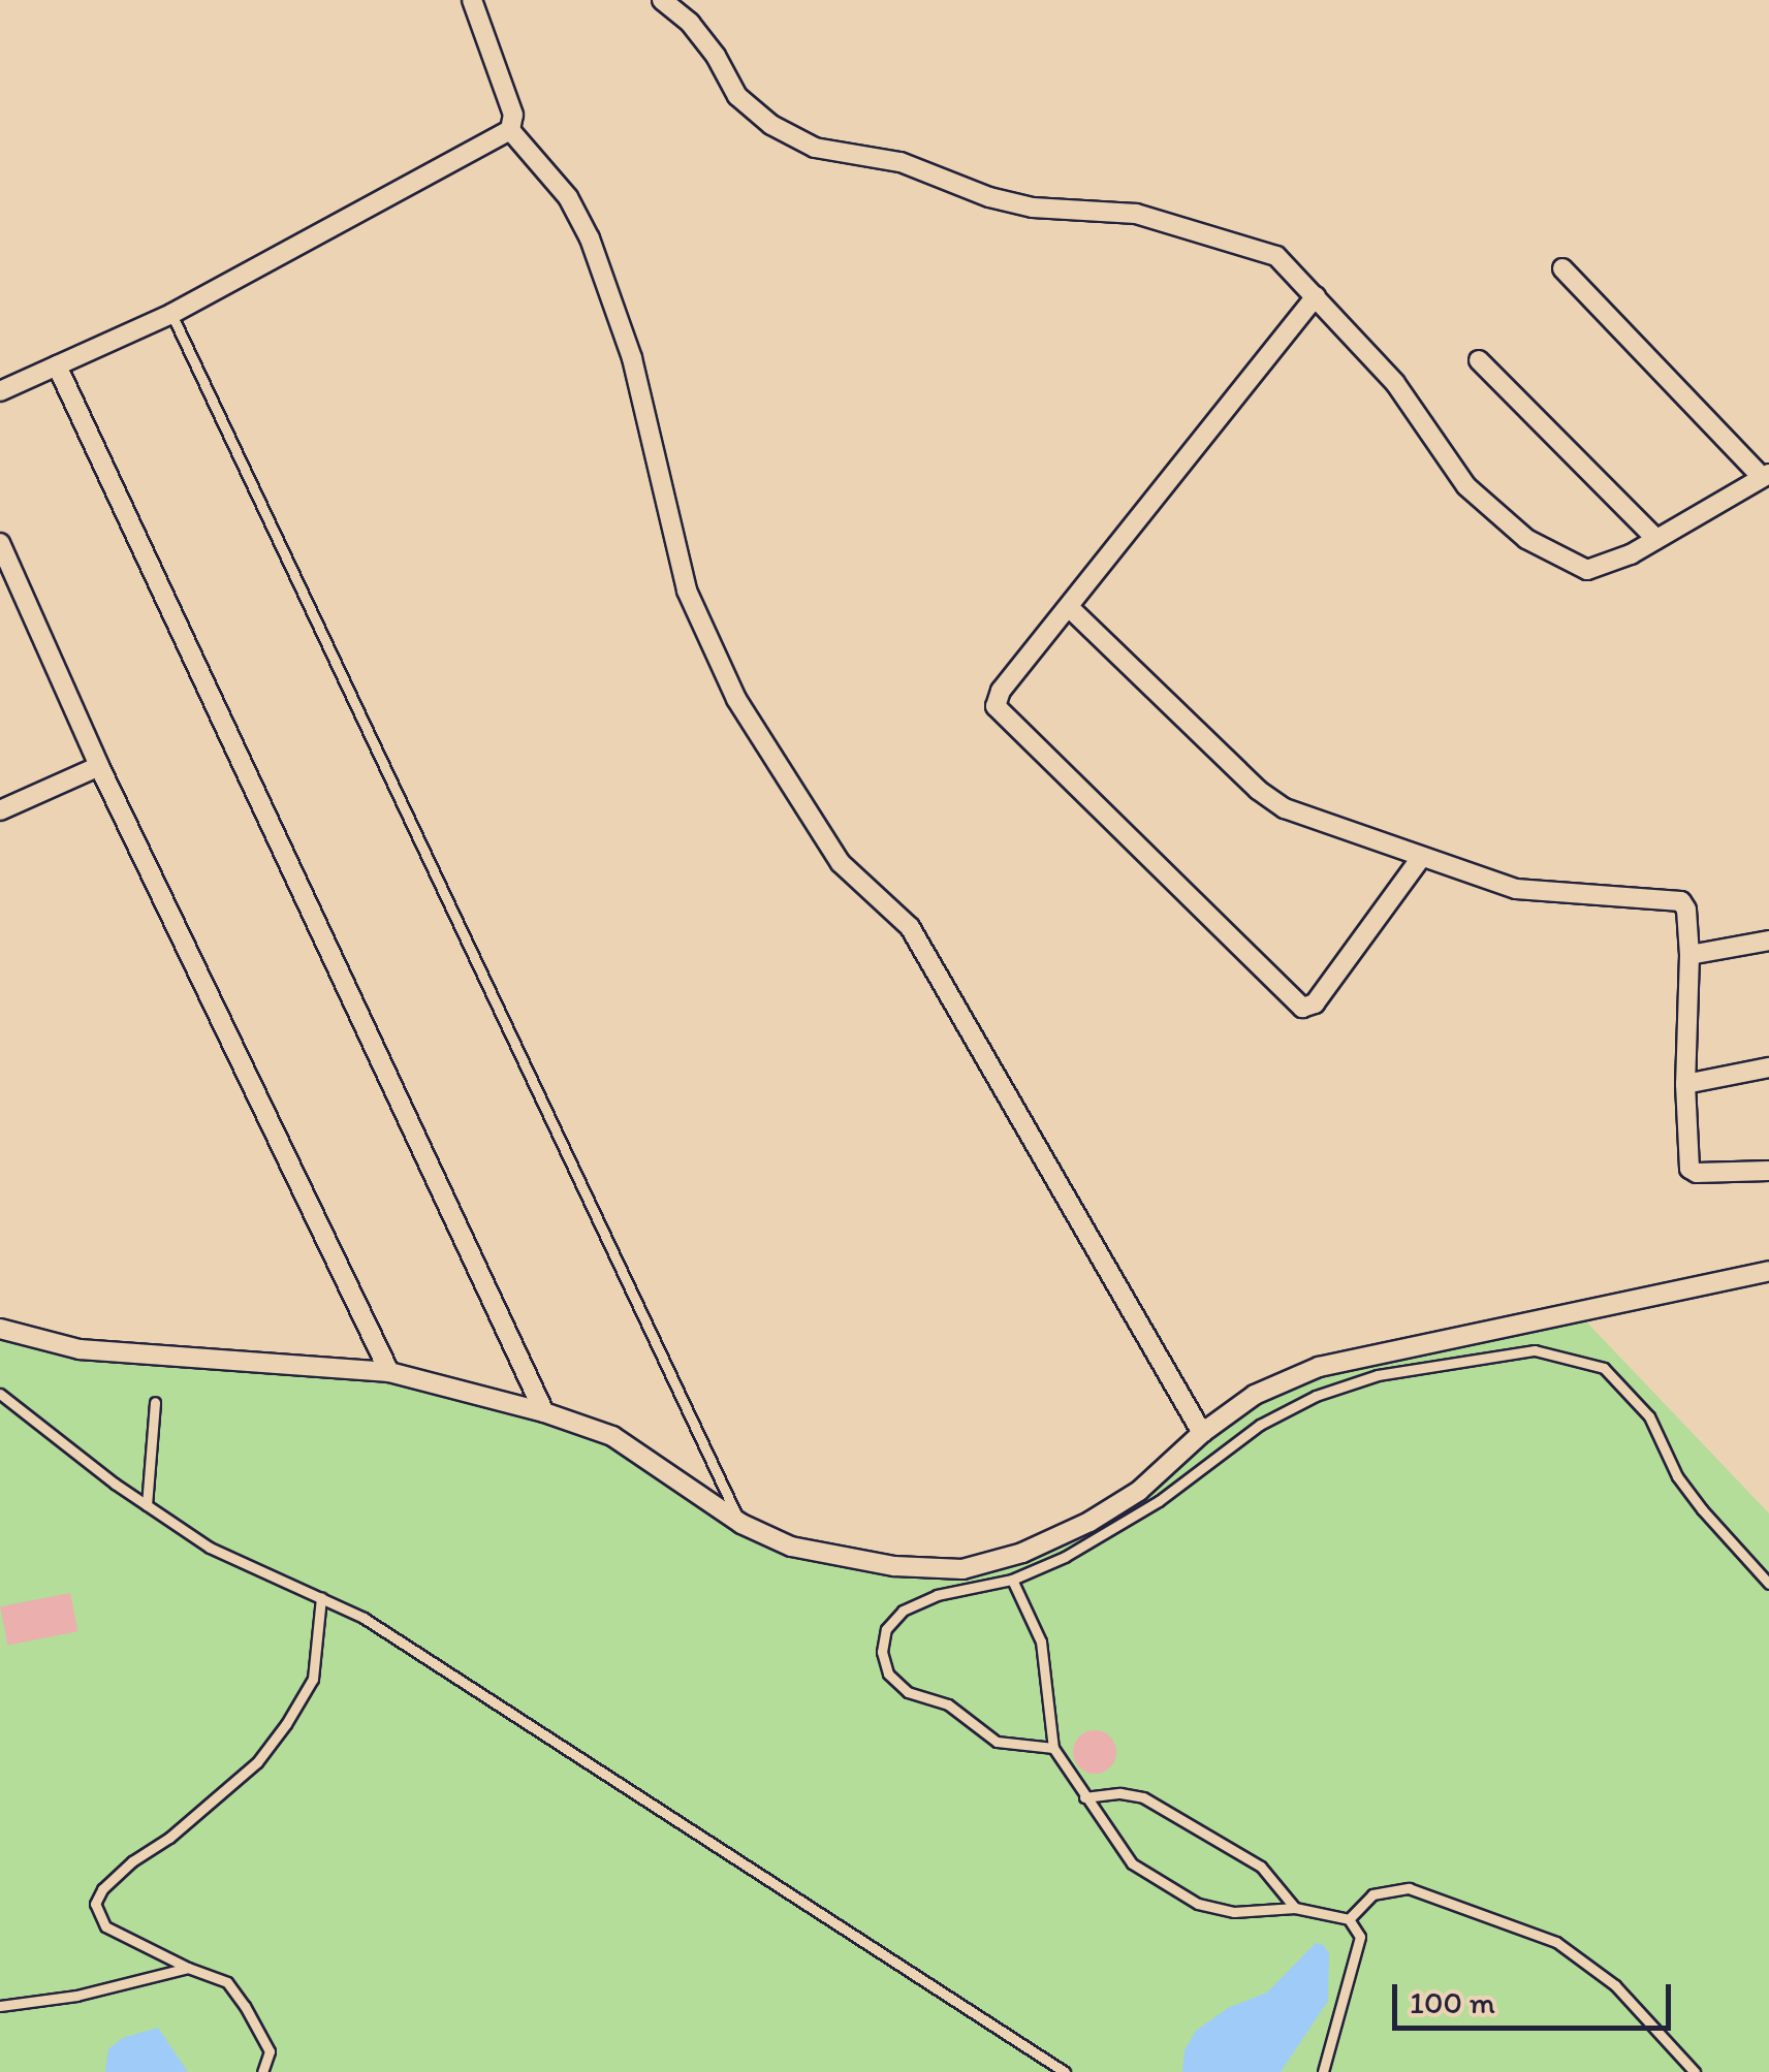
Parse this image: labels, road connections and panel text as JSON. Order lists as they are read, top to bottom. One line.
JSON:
{"scale_bar":"100 m"}
